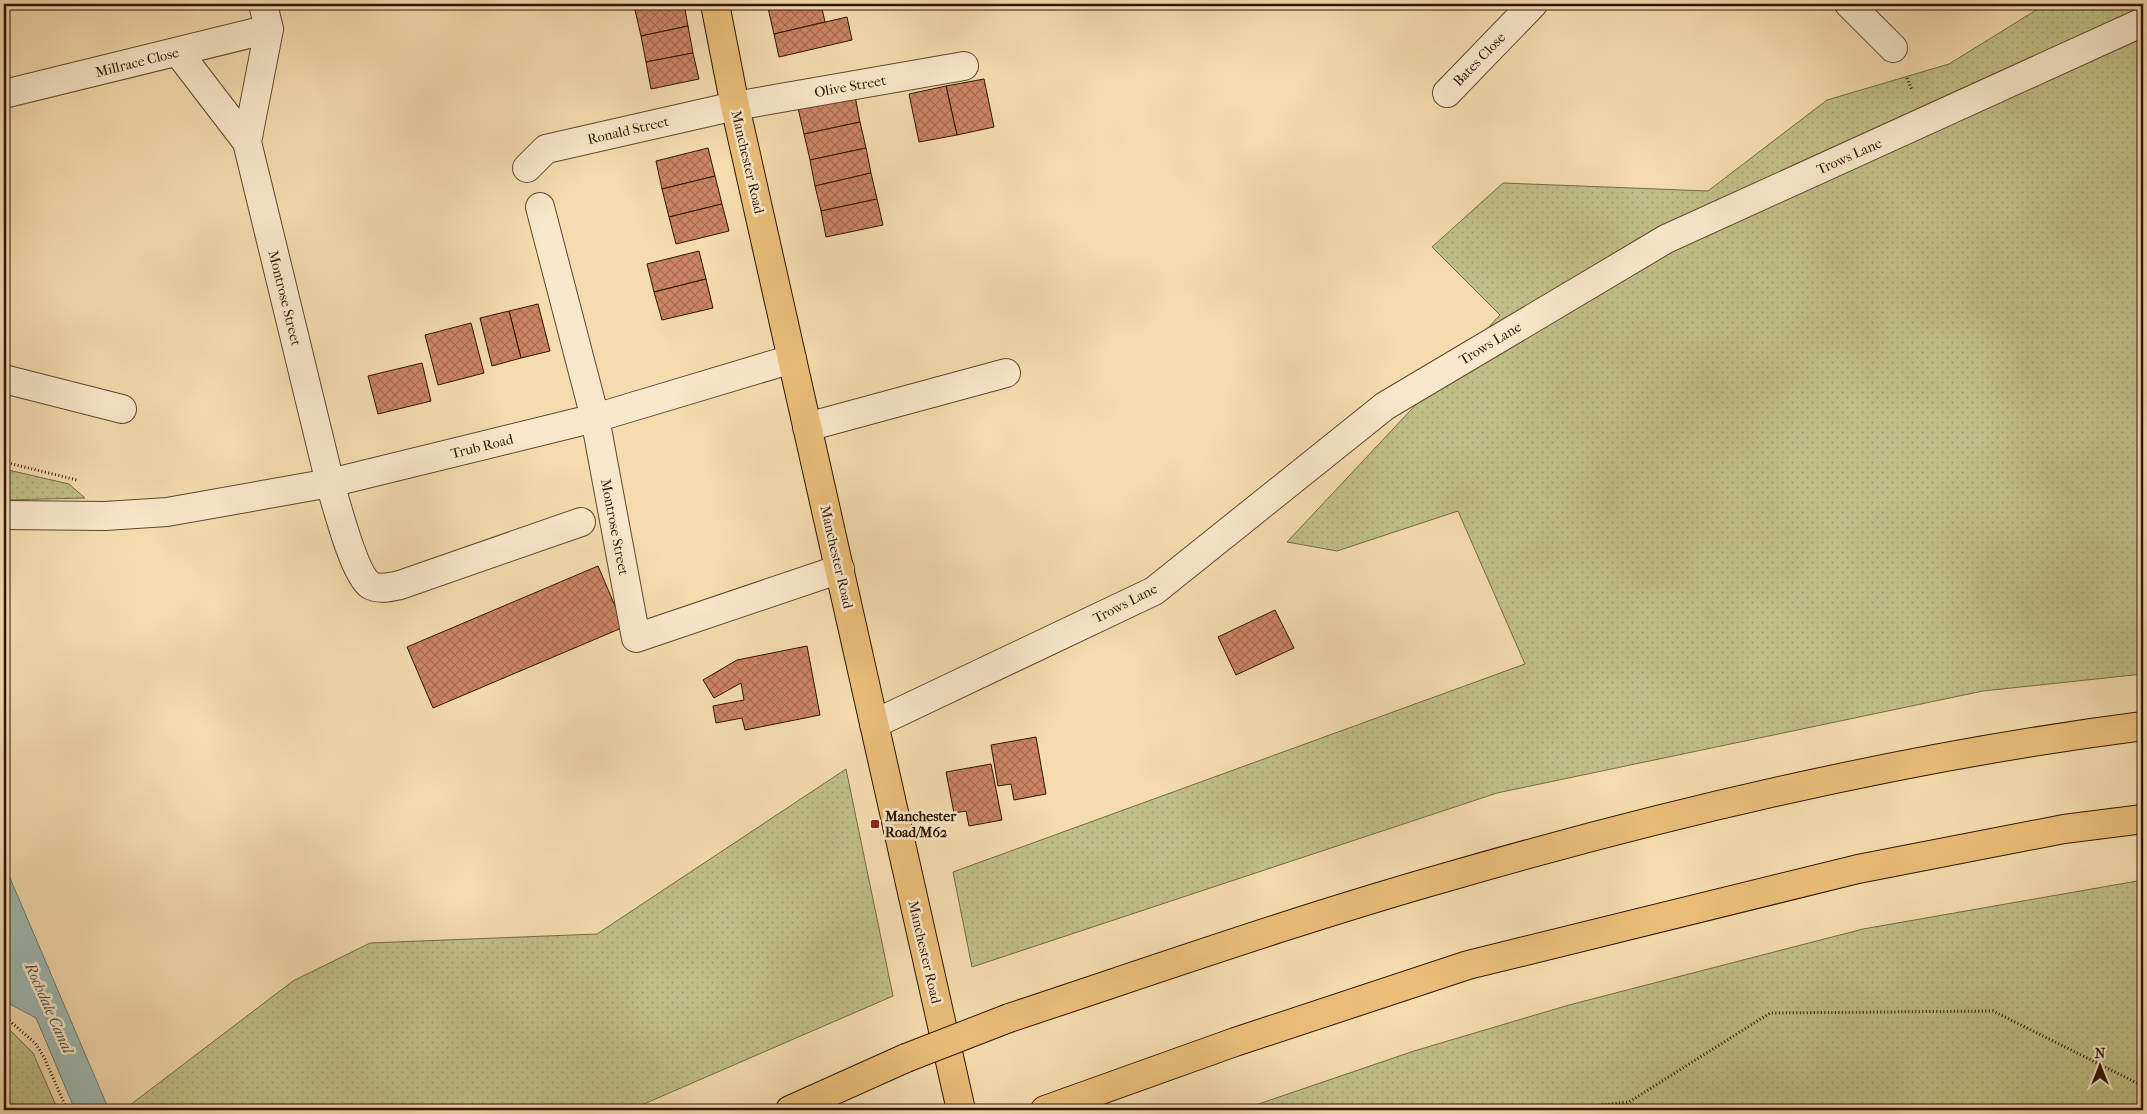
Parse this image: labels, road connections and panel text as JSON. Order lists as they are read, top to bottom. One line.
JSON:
{"streets":{"main road":["Manchester Road"],"street":["Bates Close","Millrace Close","Olive Street","Ronald Street","Trows Lane","Montrose Street","Trub Road"]},"crossings":[["Millrace Close","Montrose Street"],["Olive Street","Ronald Street"],["Olive Street","Manchester Road"],["Ronald Street","Manchester Road"],["Trows Lane","Manchester Road"],["Manchester Road","Montrose Street"],["Manchester Road","Trub Road"],["Montrose Street","Trub Road"]],"water":["Rochdale Canal"],"places":{"transit":["Manchester Road/M62"]},"north":"top"}
